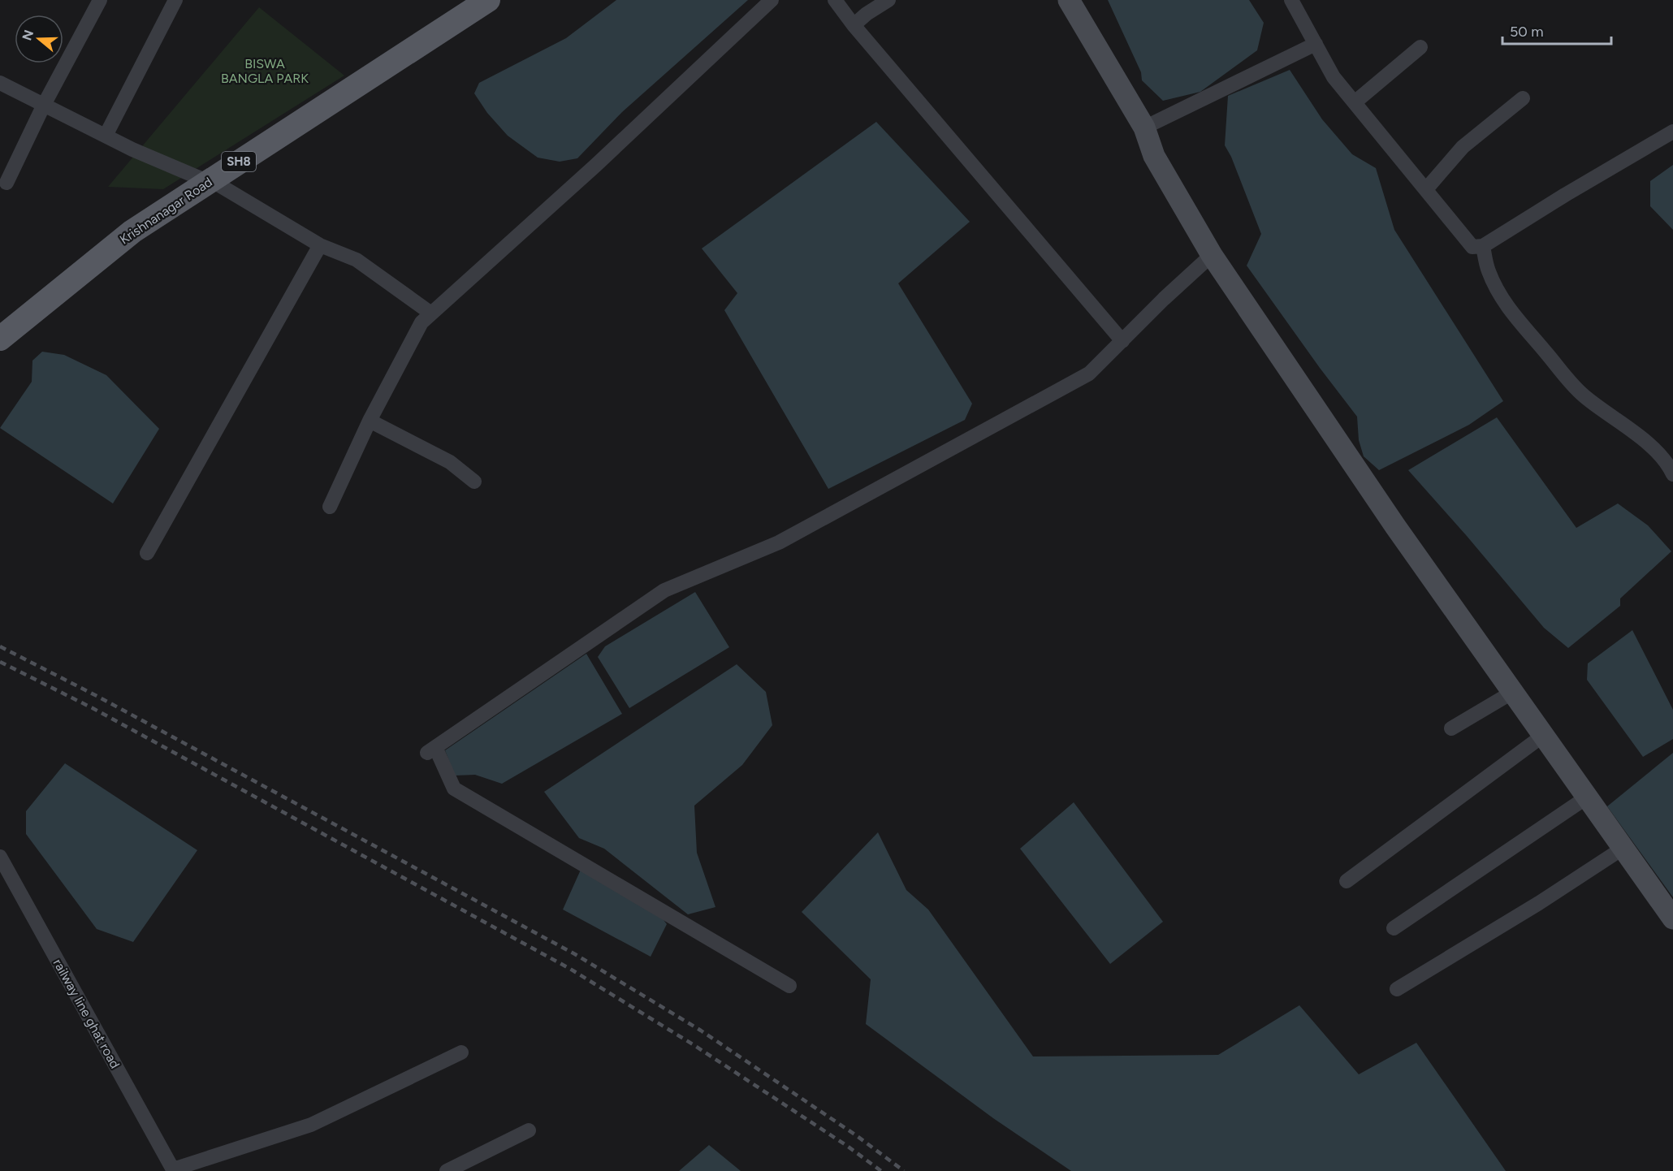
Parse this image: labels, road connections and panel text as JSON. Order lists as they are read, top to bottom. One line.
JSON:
{"streets":{"main road":["SH8","Krishnanagar Road"],"street":["railway line ghat road"]},"parks":["BISWA BANGLA PARK"],"scale_bar":"50 m","north":"left"}
